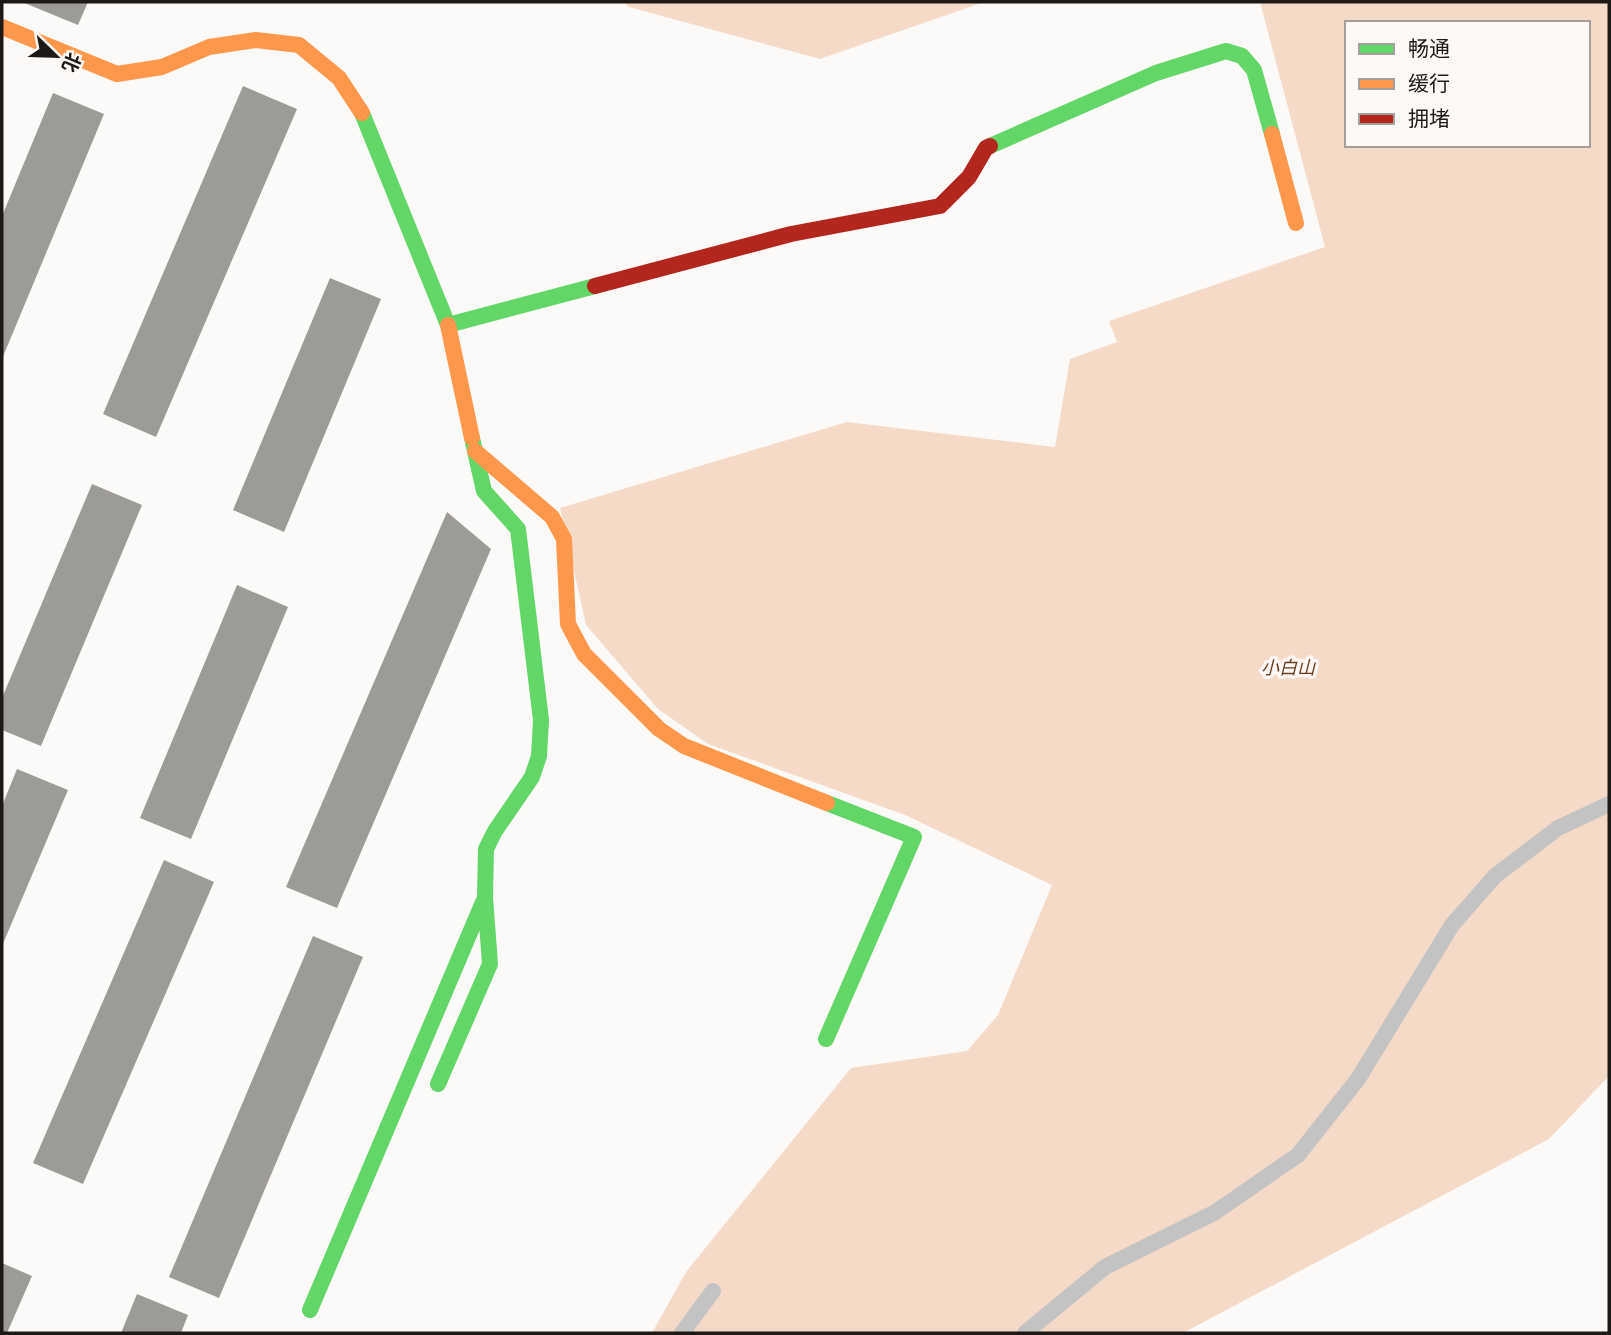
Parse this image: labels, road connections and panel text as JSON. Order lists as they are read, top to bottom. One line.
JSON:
{"parks":["小白山"],"legend":["畅通","缓行","拥堵"],"north":"bottom right"}
